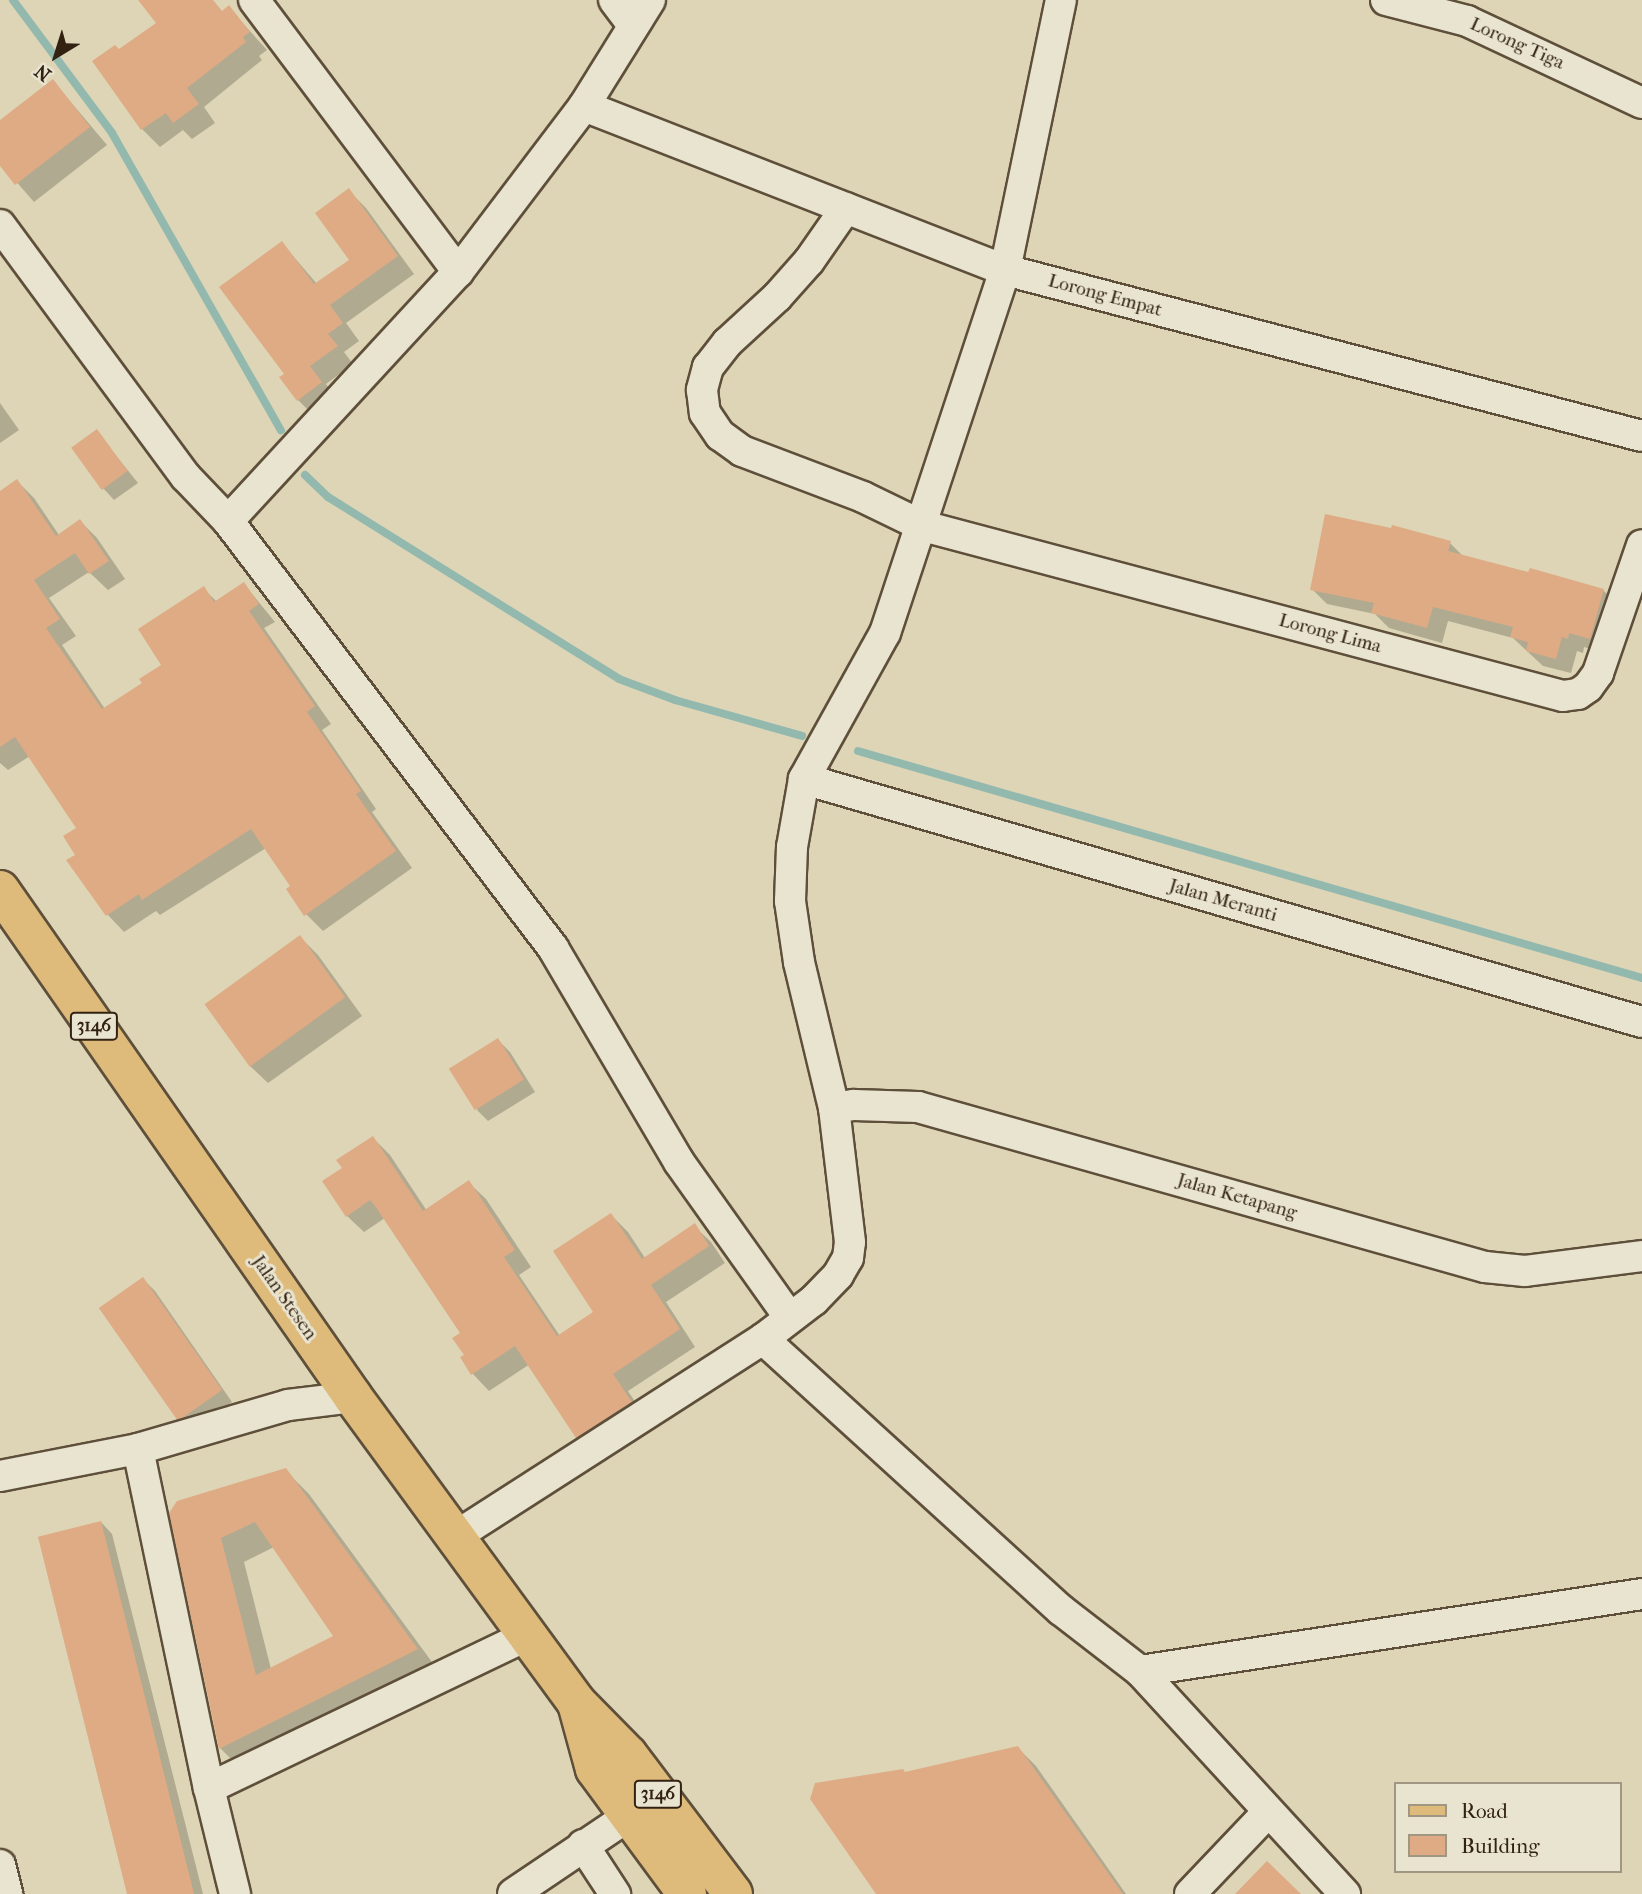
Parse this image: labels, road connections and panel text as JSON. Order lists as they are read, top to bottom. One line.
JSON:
{"streets":{"main road":["3146","Jalan Stesen"],"street":["Lorong Tiga","Lorong Empat","Lorong Lima","Jalan Meranti","Jalan Ketapang"]},"crossings":[["Lorong Empat","Lorong Lima"],["3146","Jalan Stesen"]],"legend":["Road","Building"],"north":"bottom left"}
